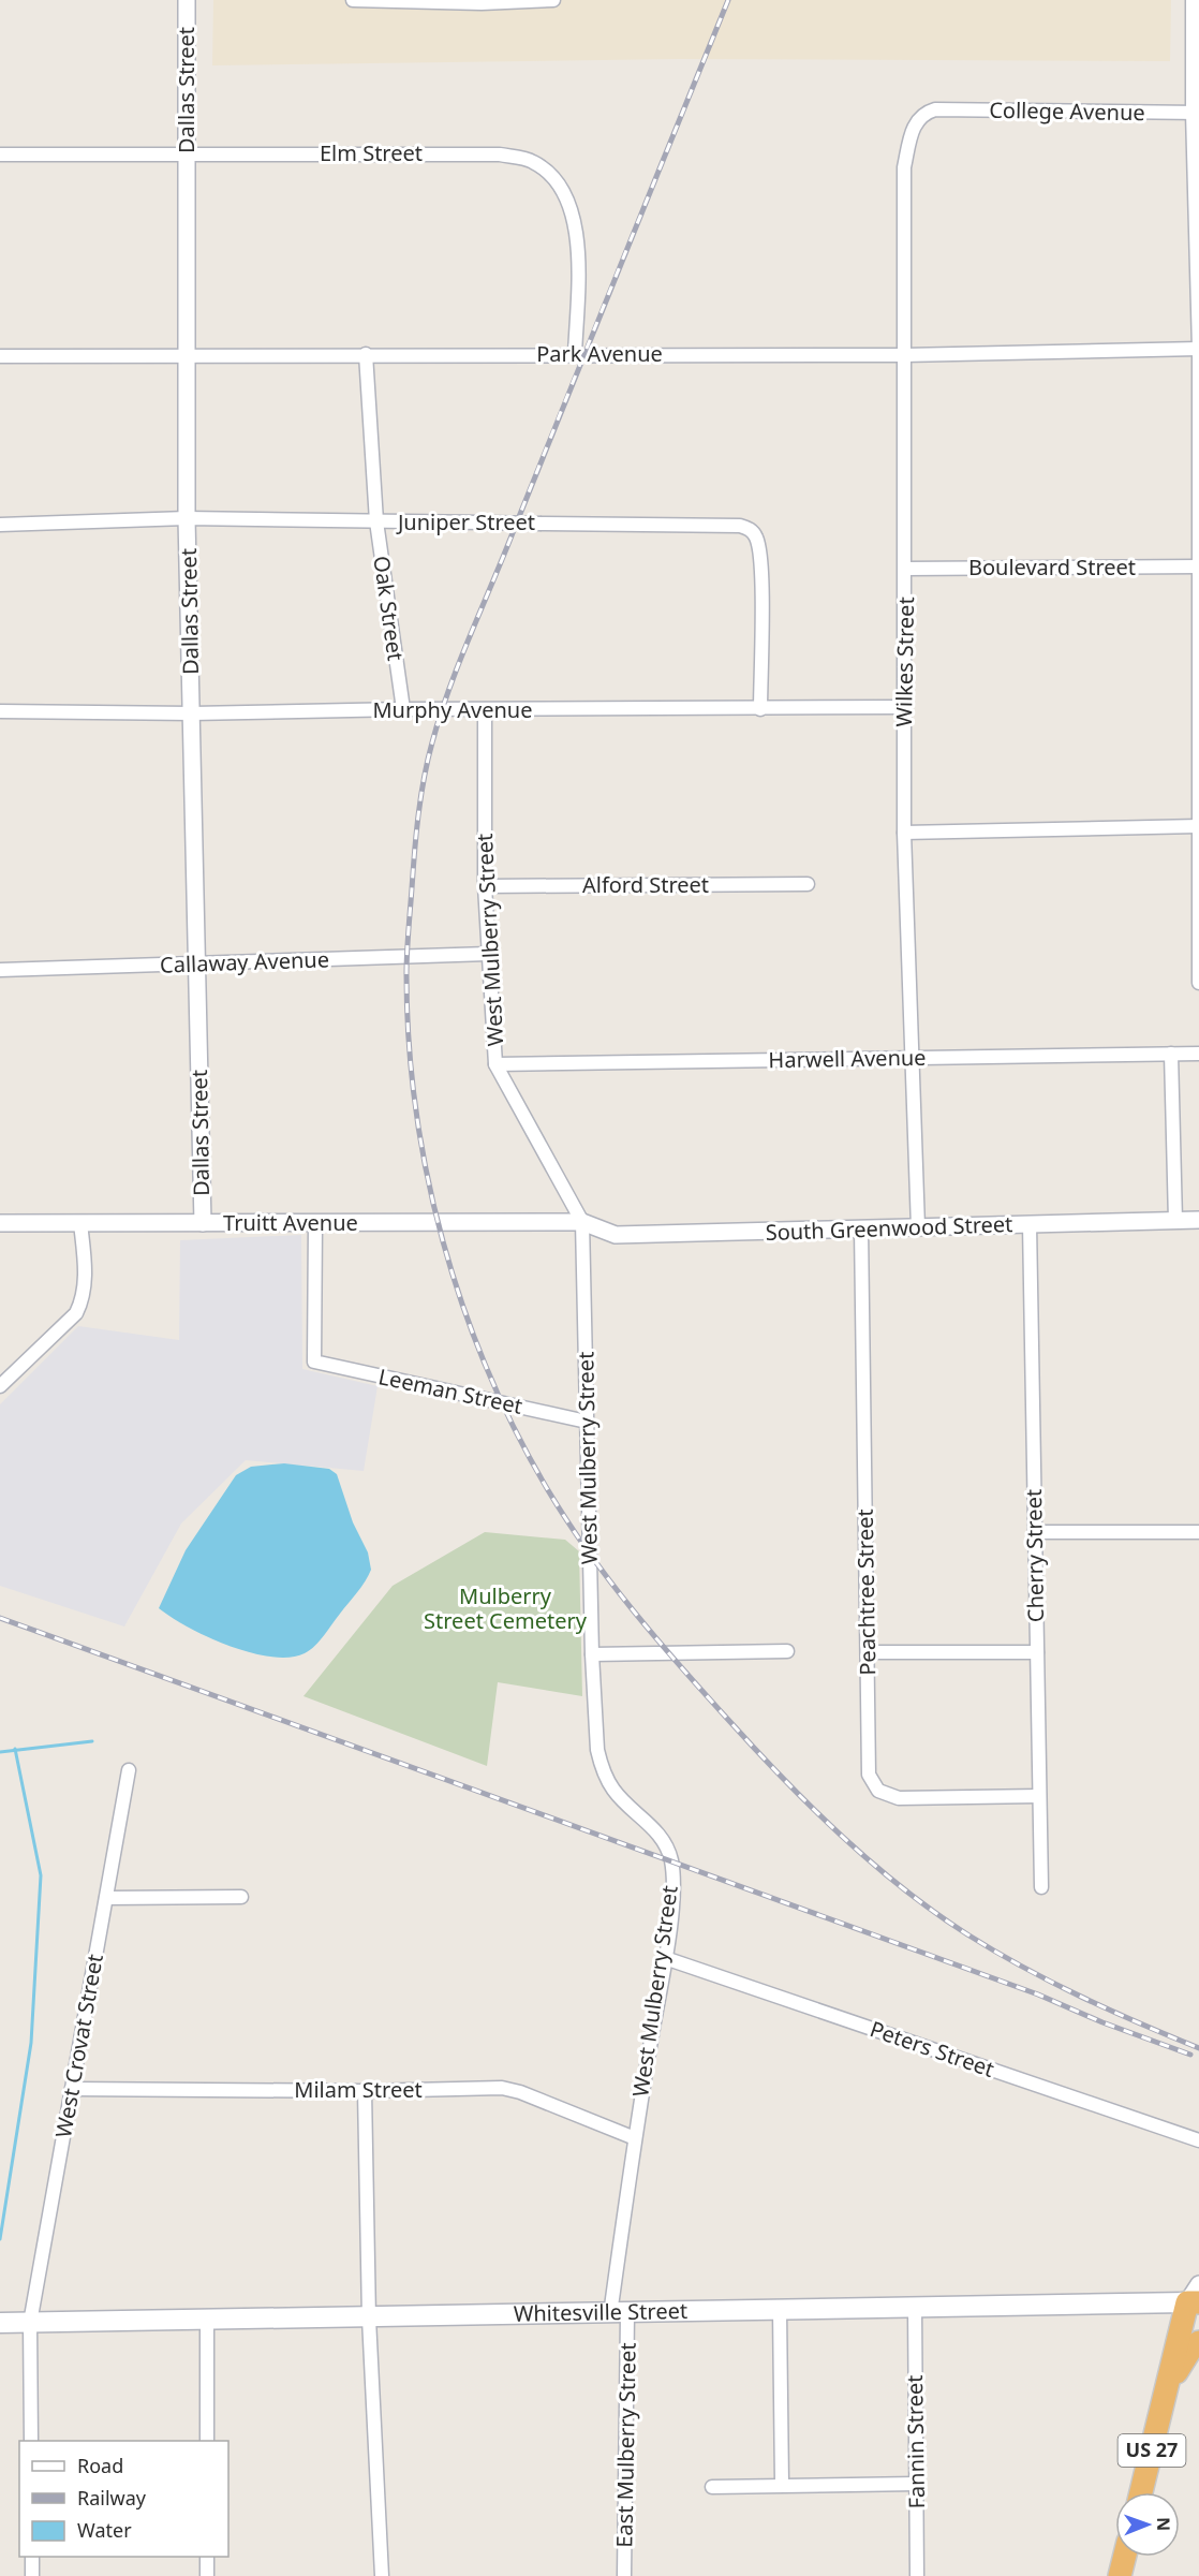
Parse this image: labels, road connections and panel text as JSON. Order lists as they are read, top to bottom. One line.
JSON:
{"streets":{"highway":["US 27"],"main road":["Whitesville Street"],"street":["Dallas Street","College Avenue","Elm Street","Park Avenue","Juniper Street","Boulevard Street","Oak Street","Wilkes Street","Murphy Avenue","Alford Street","West Mulberry Street","Callaway Avenue","Harwell Avenue","Truitt Avenue","South Greenwood Street","Leeman Street","Cherry Street","Peachtree Street","West Crovat Street","Peters Street","Milam Street","Fannin Street","East Mulberry Street"]},"crossings":[["Dallas Street","Elm Street"],["Dallas Street","Park Avenue"],["Dallas Street","Juniper Street"],["Dallas Street","Murphy Avenue"],["Dallas Street","Callaway Avenue"],["Dallas Street","Truitt Avenue"],["College Avenue","Wilkes Street"],["Elm Street","Park Avenue"],["Park Avenue","Oak Street"],["Park Avenue","Wilkes Street"],["Juniper Street","Oak Street"],["Juniper Street","Murphy Avenue"],["Boulevard Street","Wilkes Street"],["Oak Street","Murphy Avenue"],["Wilkes Street","Murphy Avenue"],["Wilkes Street","Harwell Avenue"],["Wilkes Street","South Greenwood Street"],["Murphy Avenue","West Mulberry Street"],["Alford Street","West Mulberry Street"],["West Mulberry Street","Callaway Avenue"],["West Mulberry Street","Harwell Avenue"],["West Mulberry Street","Truitt Avenue"],["West Mulberry Street","South Greenwood Street"],["West Mulberry Street","Leeman Street"],["West Mulberry Street","Peters Street"],["West Mulberry Street","Milam Street"],["West Mulberry Street","Whitesville Street"],["West Mulberry Street","East Mulberry Street"],["Truitt Avenue","South Greenwood Street"],["Truitt Avenue","Leeman Street"],["South Greenwood Street","Cherry Street"],["South Greenwood Street","Peachtree Street"],["Cherry Street","Peachtree Street"],["West Crovat Street","Milam Street"],["West Crovat Street","Whitesville Street"],["Whitesville Street","Fannin Street"],["Whitesville Street","East Mulberry Street"],["Whitesville Street","US 27"]],"parks":["Mulberry Street Cemetery"],"legend":["Road","Railway","Water"],"north":"right"}
